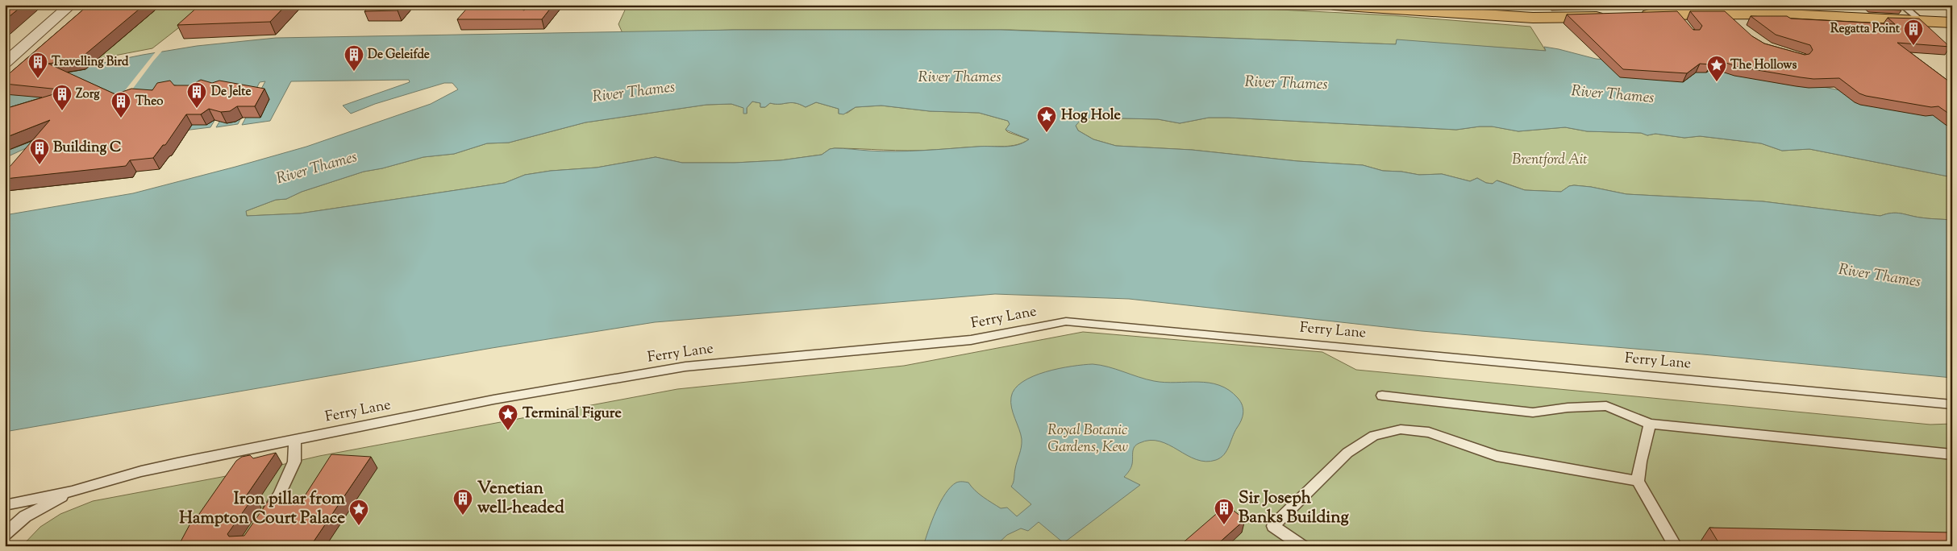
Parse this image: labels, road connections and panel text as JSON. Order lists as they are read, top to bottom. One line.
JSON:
{"streets":{"lane":["Ferry Lane"]},"water":["River Thames"],"parks":["Brentford Ait","Royal Botanic Gardens, Kew"],"places":{"building":["Regatta Point","De Geleifde","Travelling Bird","De Jelte","Zorg","Theo","Building C","Venetian well-headed","Sir Joseph Banks Building"],"place":["The Hollows","Hog Hole","Terminal Figure","Iron pillar from Hampton Court Palace"]}}
